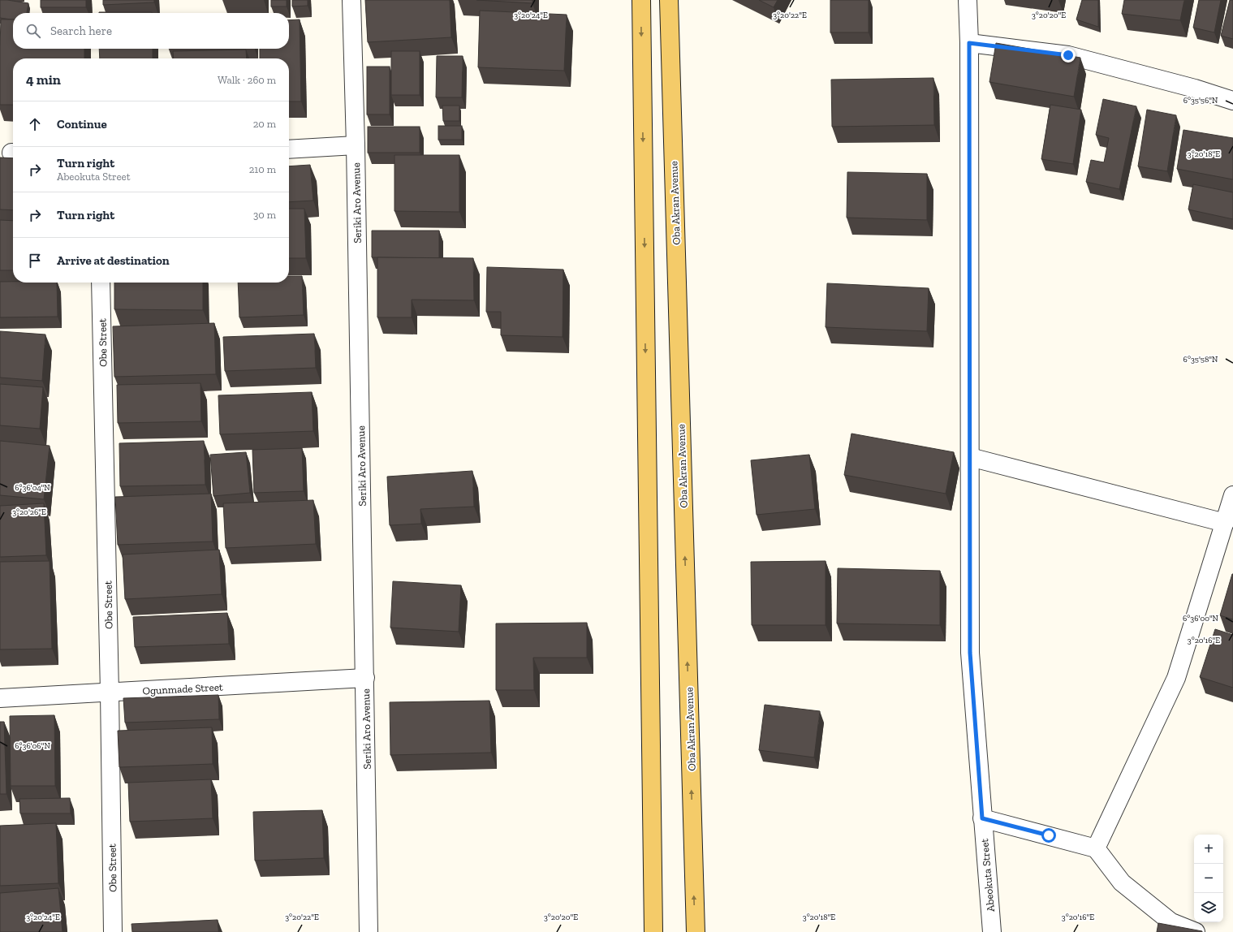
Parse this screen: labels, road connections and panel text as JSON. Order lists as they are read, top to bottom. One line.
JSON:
{"streets":{"main road":["Oba Akran Avenue"],"street":["Seriki Aro Avenue","Obe Street","Ogunmade Street","Abeokuta Street"]},"crossings":[["Seriki Aro Avenue","Ogunmade Street"],["Obe Street","Ogunmade Street"]],"page":{"search":"Search here","heading":["4 min","Walk · 260 m"],"list":[["Continue","20 m"],["Turn right","Abeokuta Street","210 m"],["Turn right","30 m"],"Arrive at destination"],"map_buttons":["+","−"]},"coordinates":["3°20'24\"E","3°20'22\"E","3°20'20\"E","6°35'56\"N","3°20'18\"E","6°35'58\"N","6°36'04\"N","3°20'26\"E","6°36'00\"N","3°20'16\"E","6°36'06\"N"]}
